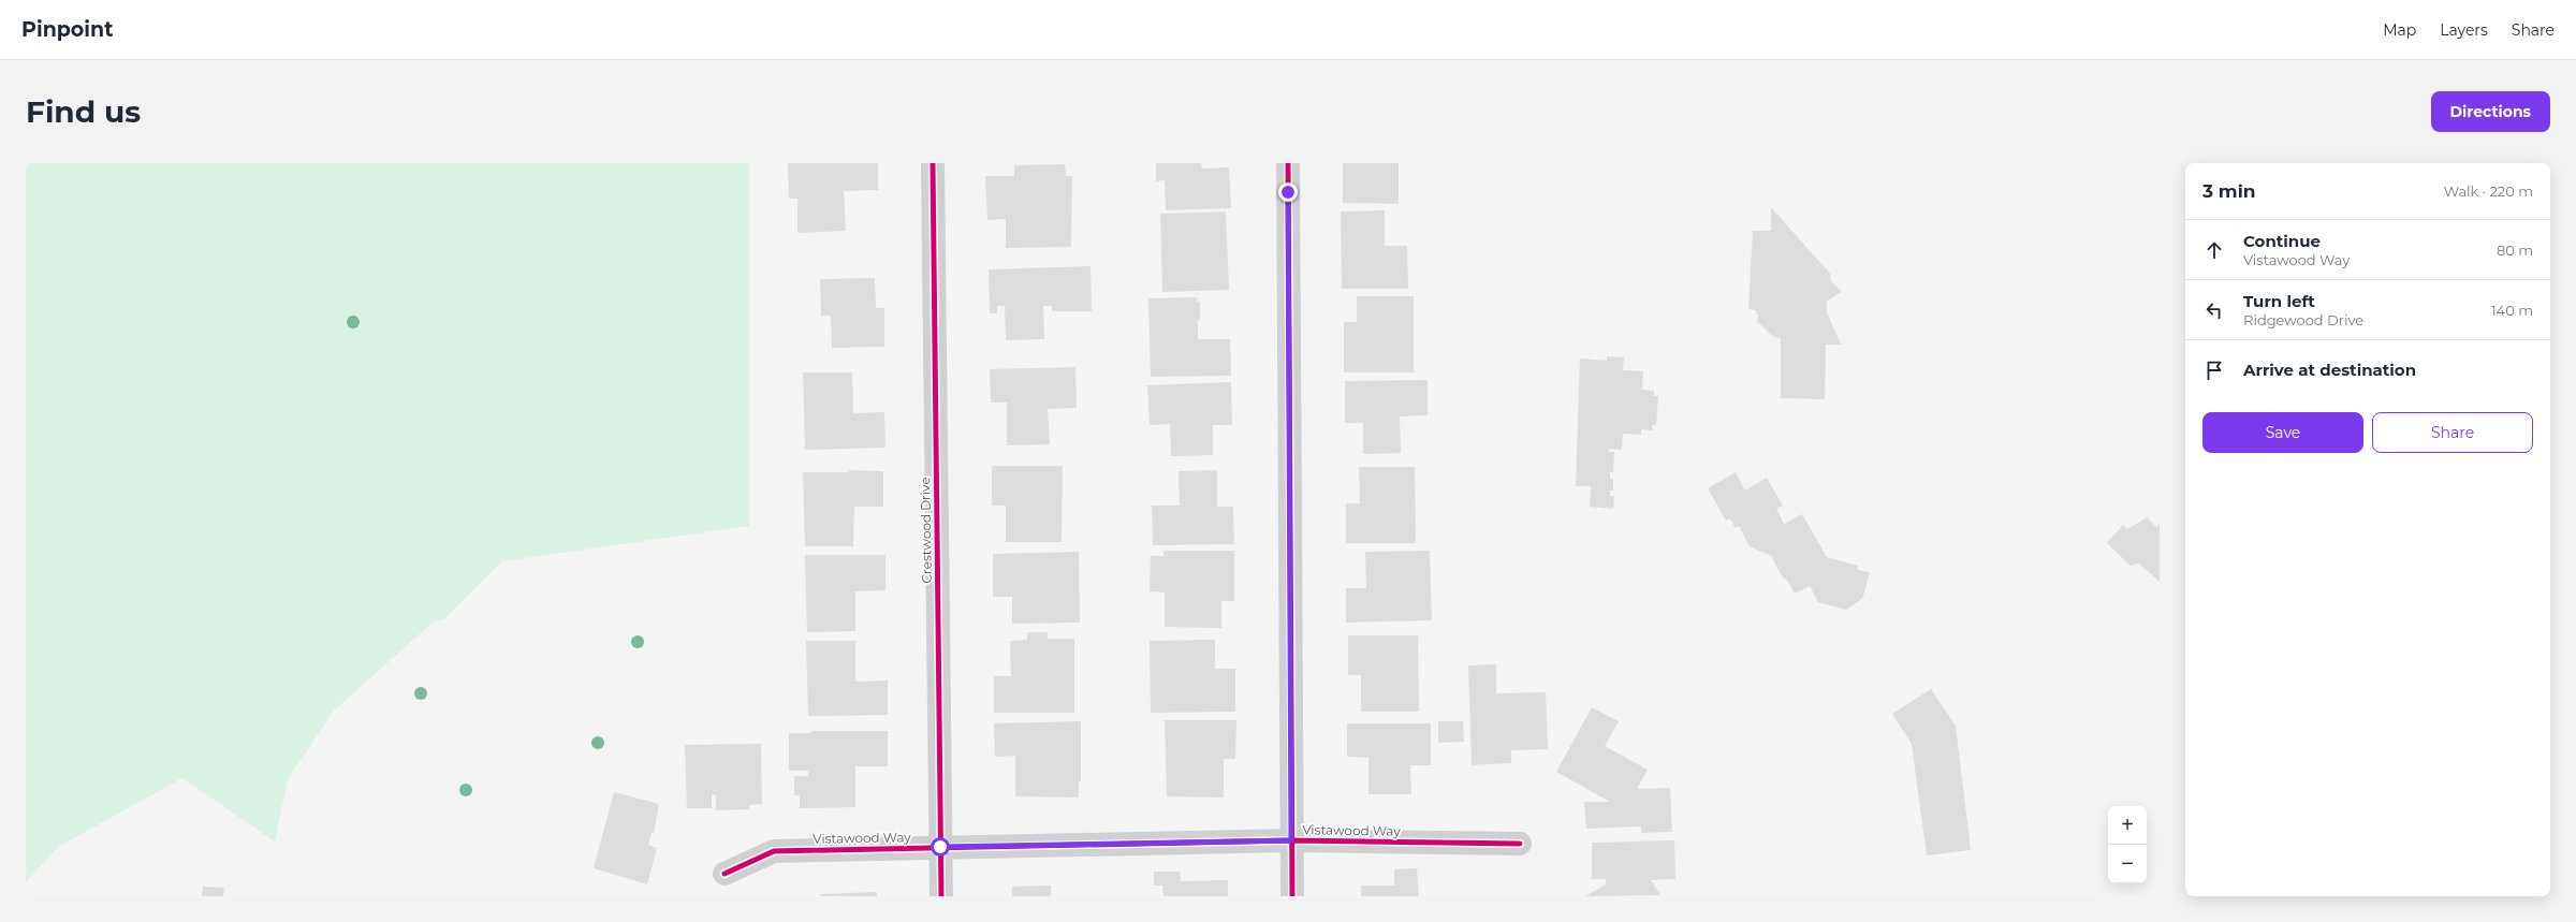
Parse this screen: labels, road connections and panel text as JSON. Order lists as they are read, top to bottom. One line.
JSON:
{"streets":{"street":["Crestwood Drive","Vistawood Way"]},"crossings":[["Crestwood Drive","Vistawood Way"]],"page":{"header":"Pinpoint","nav":["Map","Layers","Share"],"buttons":["Directions",["Save","Share"]],"title":"Find us","heading":["3 min","Walk · 220 m"],"list":[["Continue","Vistawood Way","80 m"],["Turn left","Ridgewood Drive","140 m"],"Arrive at destination"],"map_buttons":["+","−"]}}
